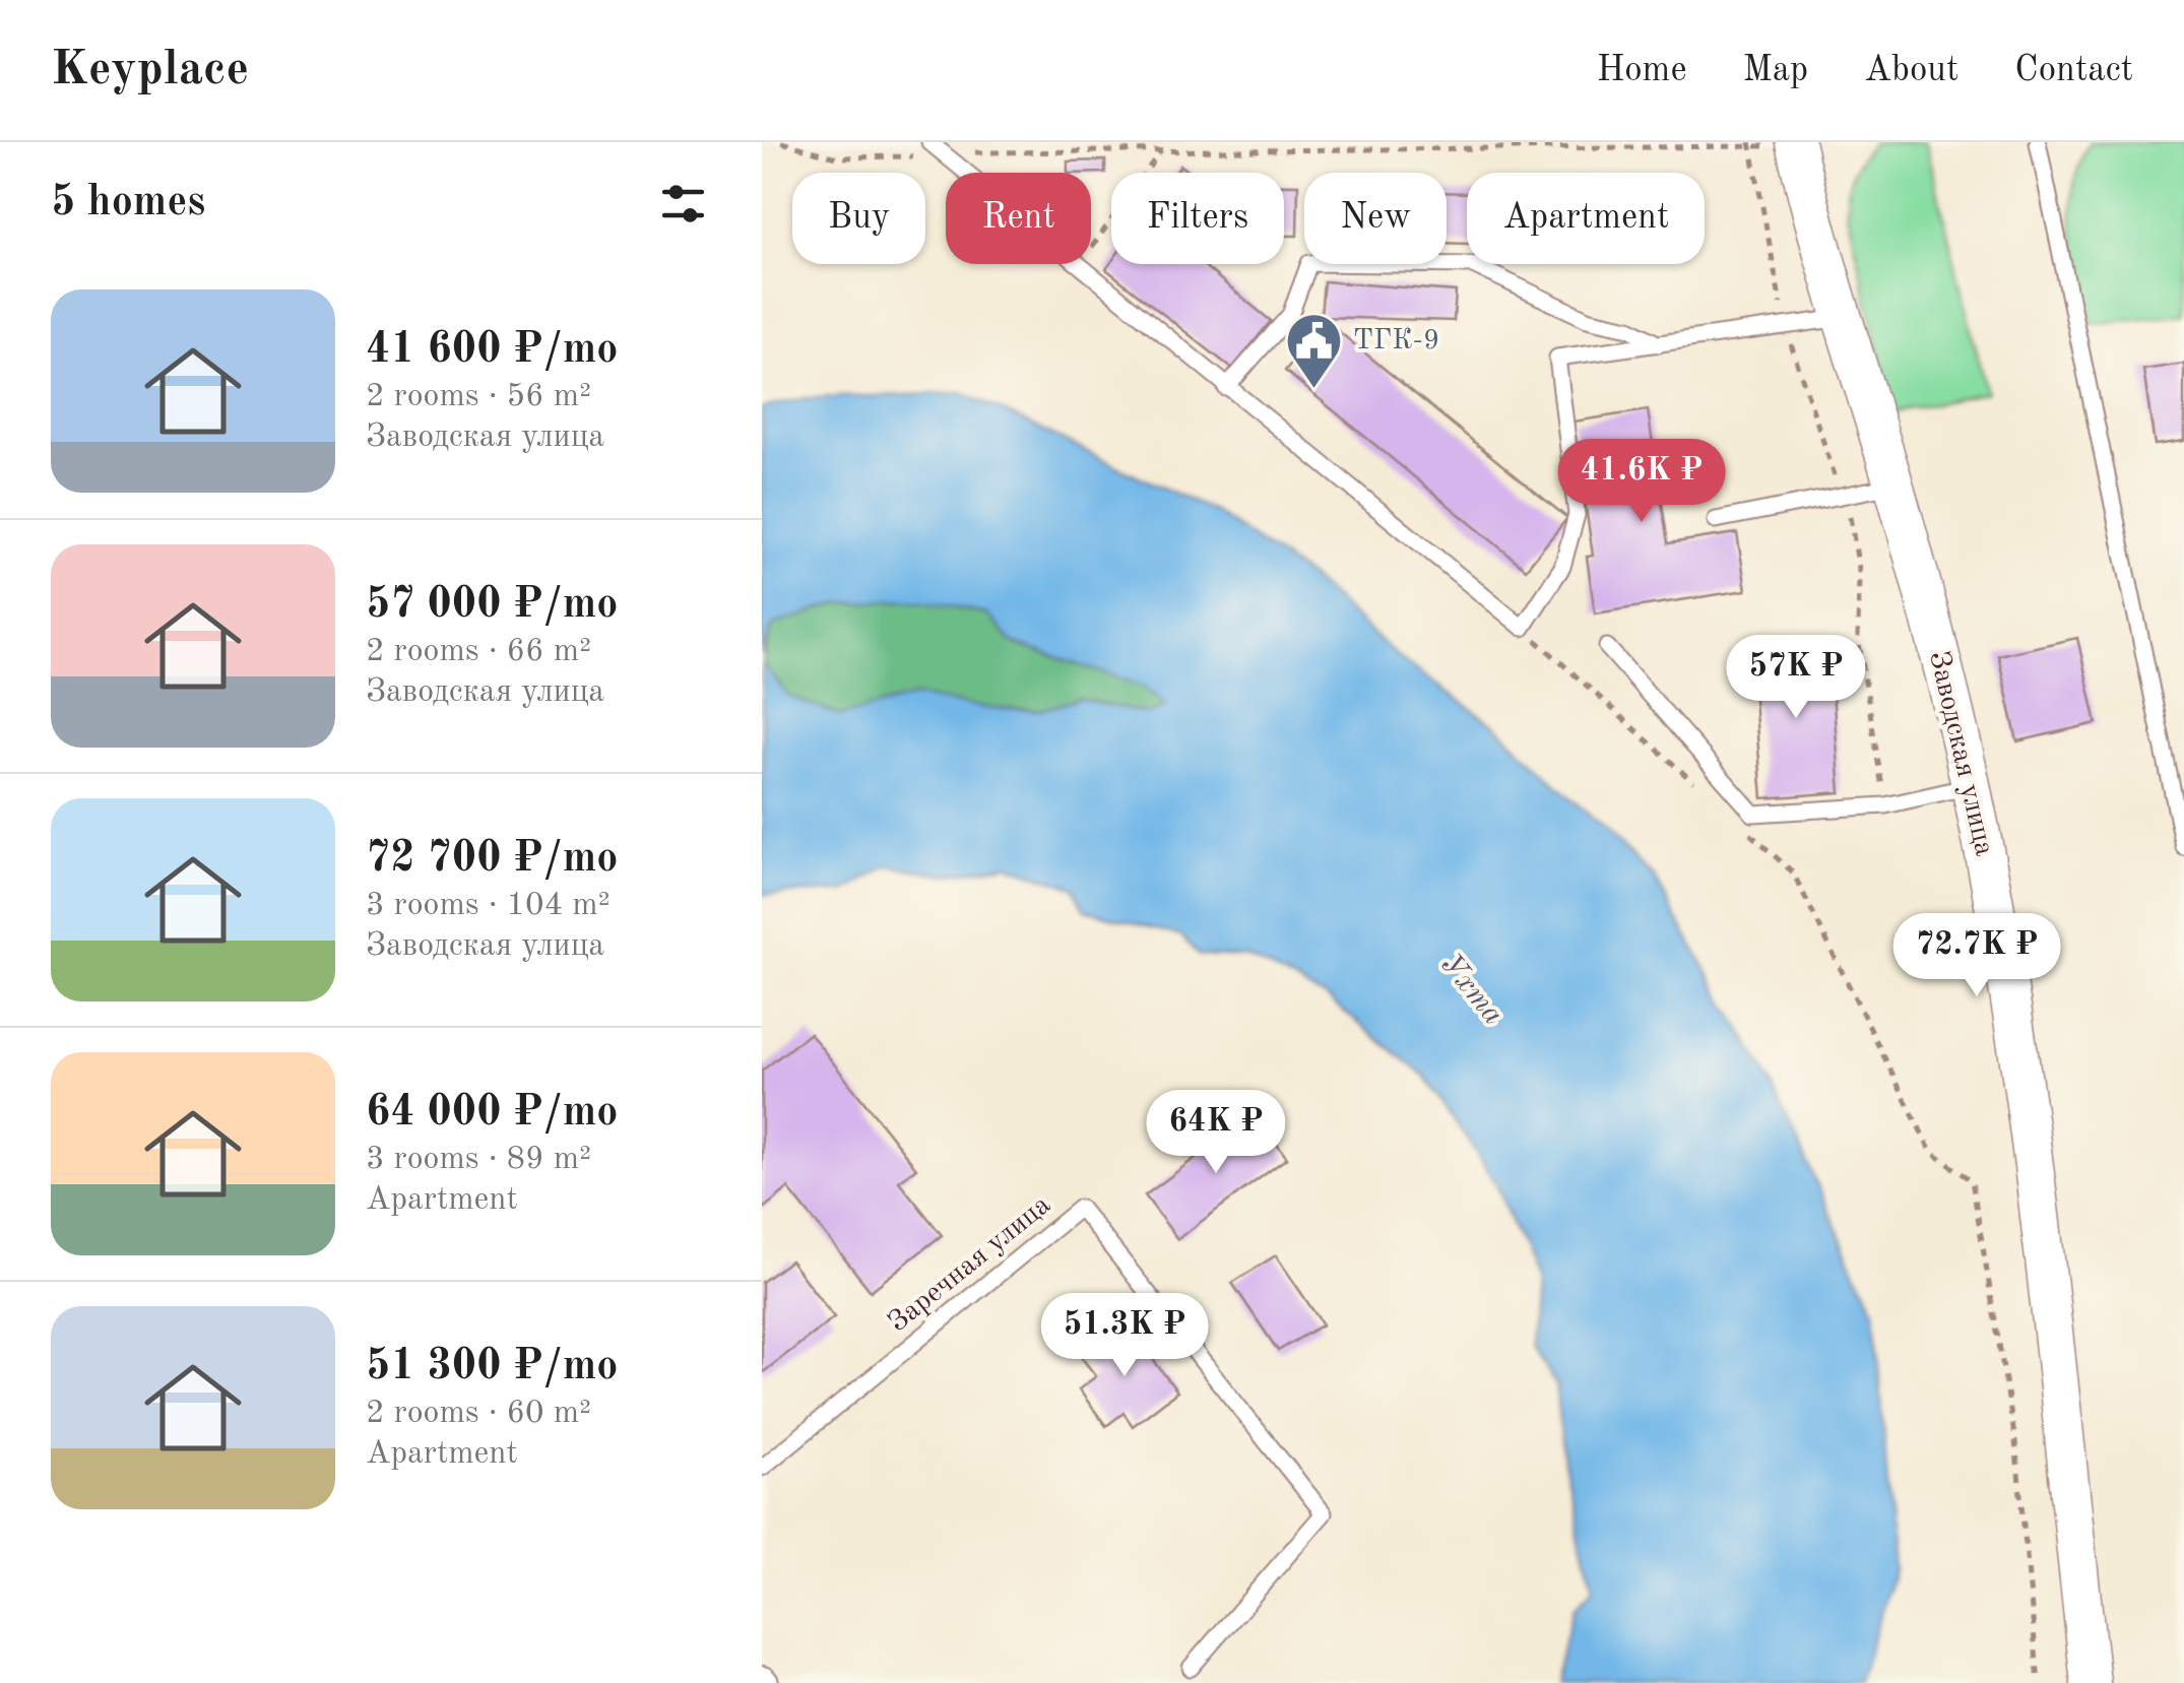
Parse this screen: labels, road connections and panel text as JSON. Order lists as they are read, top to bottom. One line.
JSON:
{"streets":{"street":["Заводская улица"],"lane":["Заречная улица"]},"water":["Ухта"],"places":{"public building":["ТГК-9"]},"page":{"header":"Keyplace","nav":["Home","Map","About","Contact"],"heading":"5 homes","chip":["Buy","Rent","Filters","New","Apartment"],"list":[{"name":"41 600 ₽/mo","note":"2 rooms · 56 m² · Заводская улица"},{"name":"57 000 ₽/mo","note":"2 rooms · 66 m² · Заводская улица"},{"name":"72 700 ₽/mo","note":"3 rooms · 104 m² · Заводская улица"},{"name":"64 000 ₽/mo","note":"3 rooms · 89 m² · Apartment"},{"name":"51 300 ₽/mo","note":"2 rooms · 60 m² · Apartment"}],"price":["41.6K ₽","57K ₽","72.7K ₽","64K ₽","51.3K ₽"]}}
